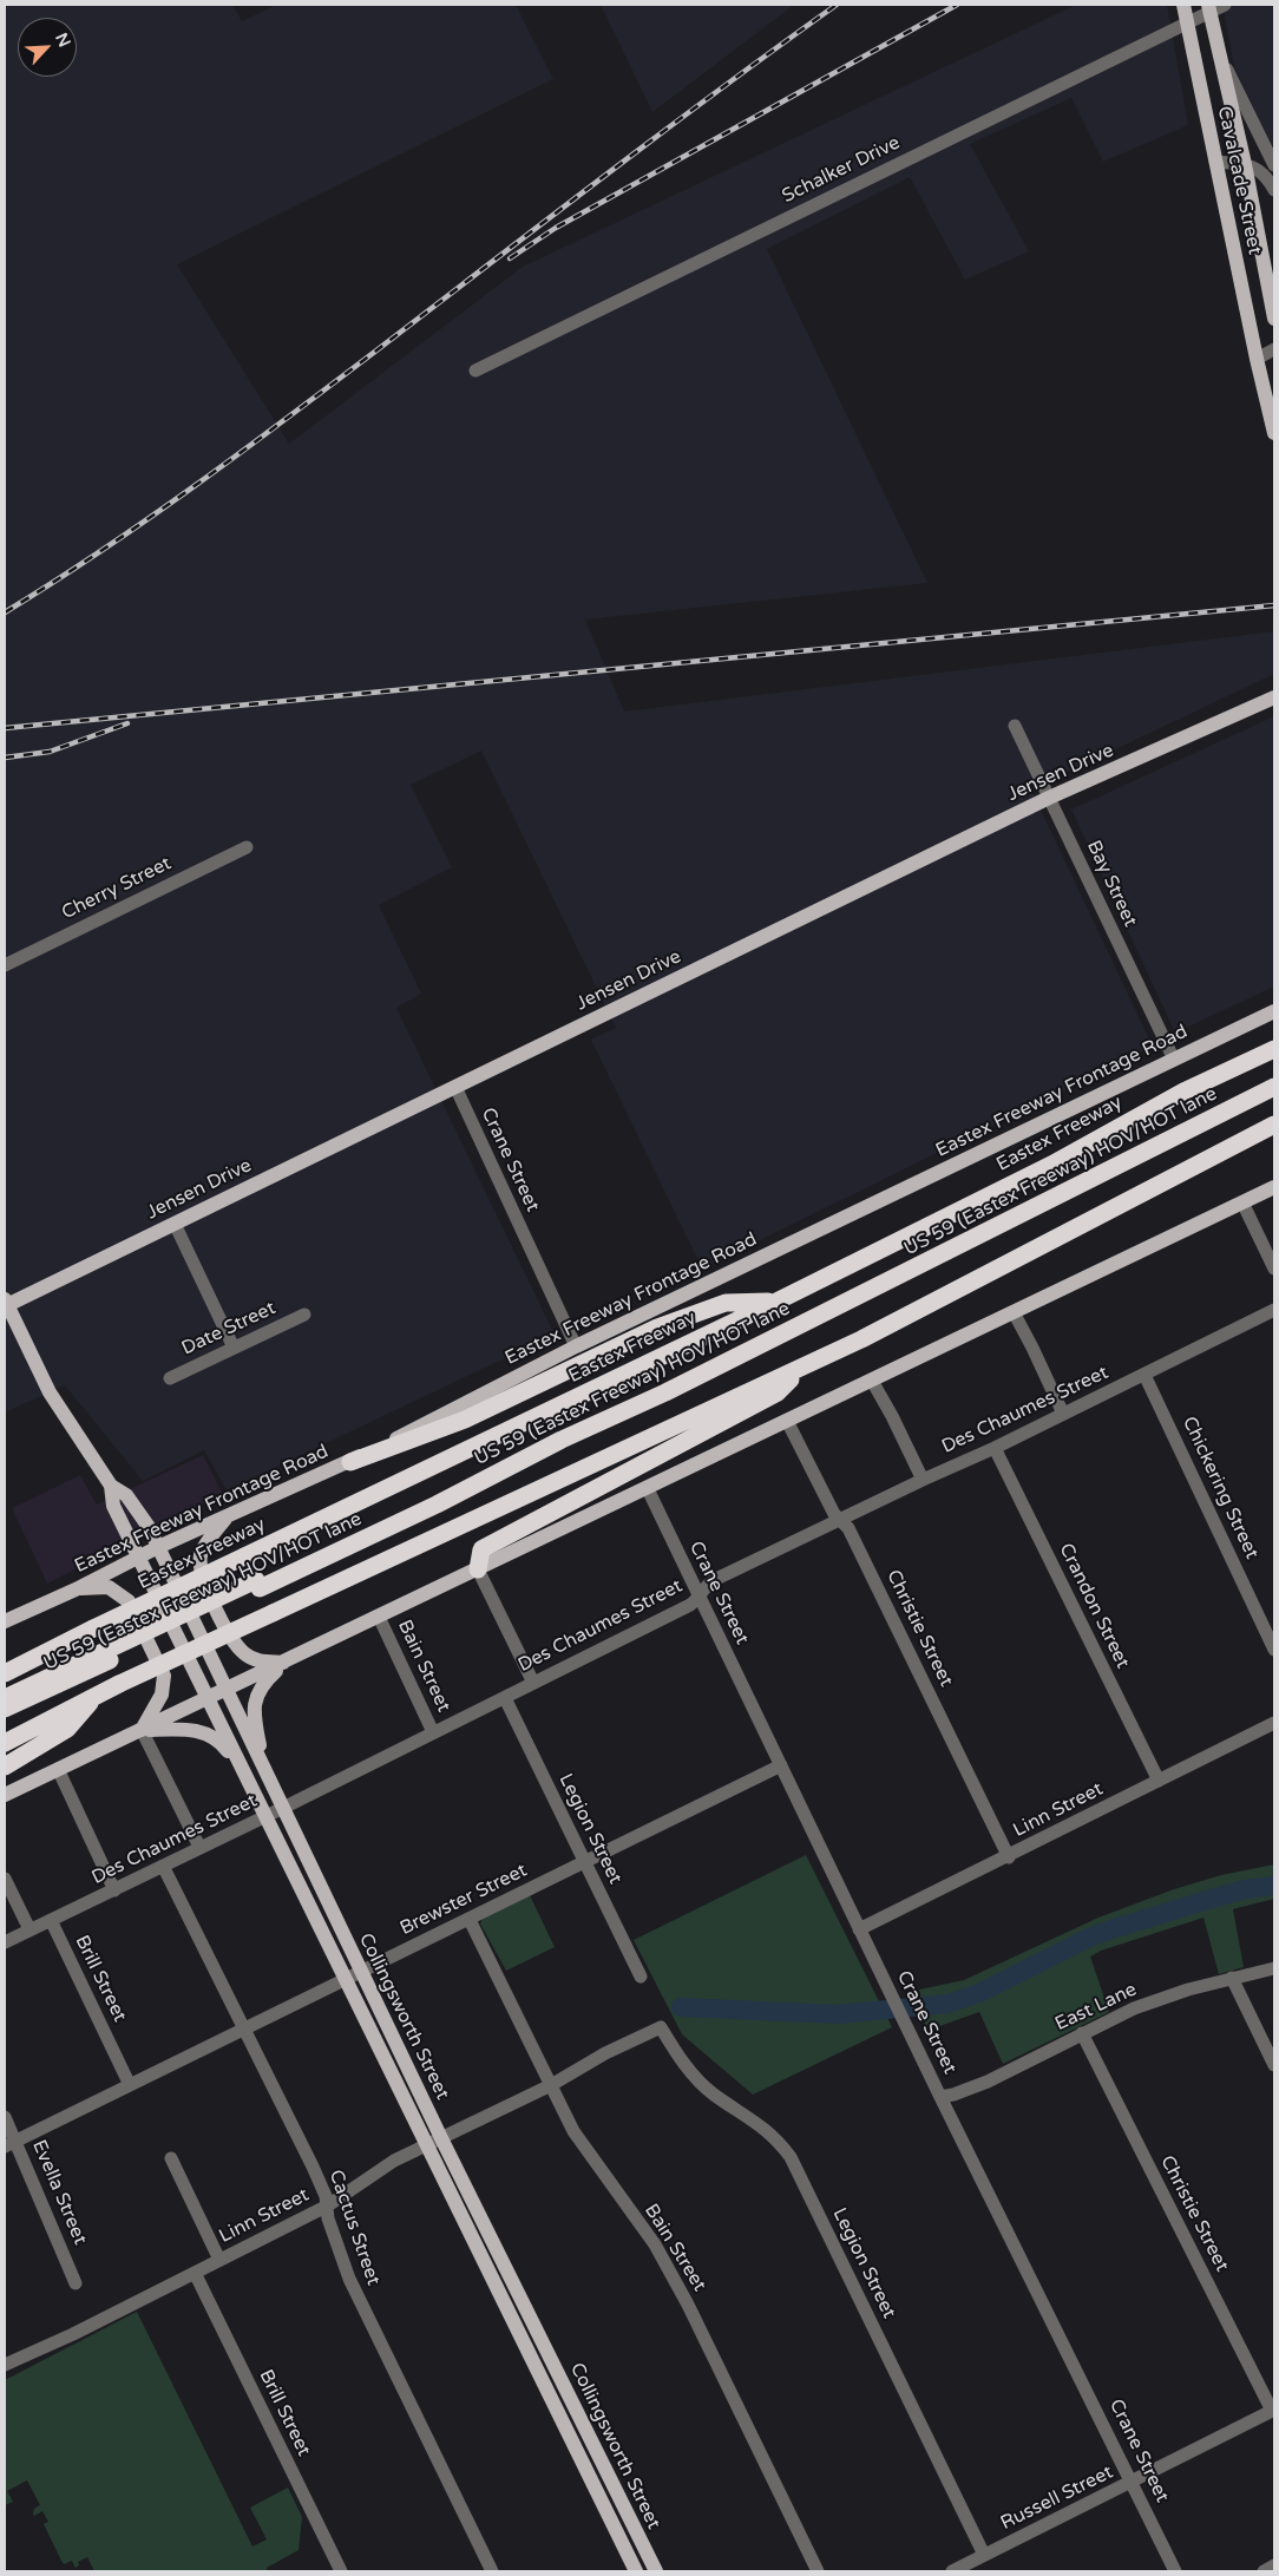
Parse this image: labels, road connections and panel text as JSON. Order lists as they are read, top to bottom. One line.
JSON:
{"streets":{"highway":["Eastex Freeway","US 59 (Eastex Freeway) HOV/HOT lane"],"main road":["Cavalcade Street","Jensen Drive","Eastex Freeway Frontage Road","Collingsworth Street"],"street":["Schalker Drive","Bay Street","Cherry Street","Crane Street","Date Street","Des Chaumes Street","Chickering Street","Crandon Street","Christie Street","Bain Street","Linn Street","Legion Street","Brewster Street","Brill Street","East Lane","Evella Street","Cactus Street","Russell Street"]},"crossings":[["Schalker Drive","Cavalcade Street"],["Jensen Drive","Bay Street"],["Jensen Drive","Crane Street"],["Jensen Drive","Collingsworth Street"],["Bay Street","Eastex Freeway Frontage Road"],["Eastex Freeway Frontage Road","Crane Street"],["Eastex Freeway Frontage Road","Collingsworth Street"],["Crane Street","Des Chaumes Street"],["Crane Street","Linn Street"],["Crane Street","Brewster Street"],["Crane Street","East Lane"],["Crane Street","Russell Street"],["Des Chaumes Street","Chickering Street"],["Des Chaumes Street","Crandon Street"],["Des Chaumes Street","Christie Street"],["Des Chaumes Street","Bain Street"],["Des Chaumes Street","Legion Street"],["Des Chaumes Street","Brill Street"],["Des Chaumes Street","Collingsworth Street"],["Des Chaumes Street","Cactus Street"],["Crandon Street","Linn Street"],["Christie Street","Linn Street"],["Christie Street","East Lane"],["Christie Street","Russell Street"],["Bain Street","Linn Street"],["Bain Street","Brewster Street"],["Linn Street","Legion Street"],["Linn Street","Brill Street"],["Linn Street","Collingsworth Street"],["Linn Street","Cactus Street"],["Legion Street","Brewster Street"],["Legion Street","Russell Street"],["Brewster Street","Brill Street"],["Brewster Street","Collingsworth Street"],["Brewster Street","Evella Street"],["Brewster Street","Cactus Street"]],"north":"top right"}
